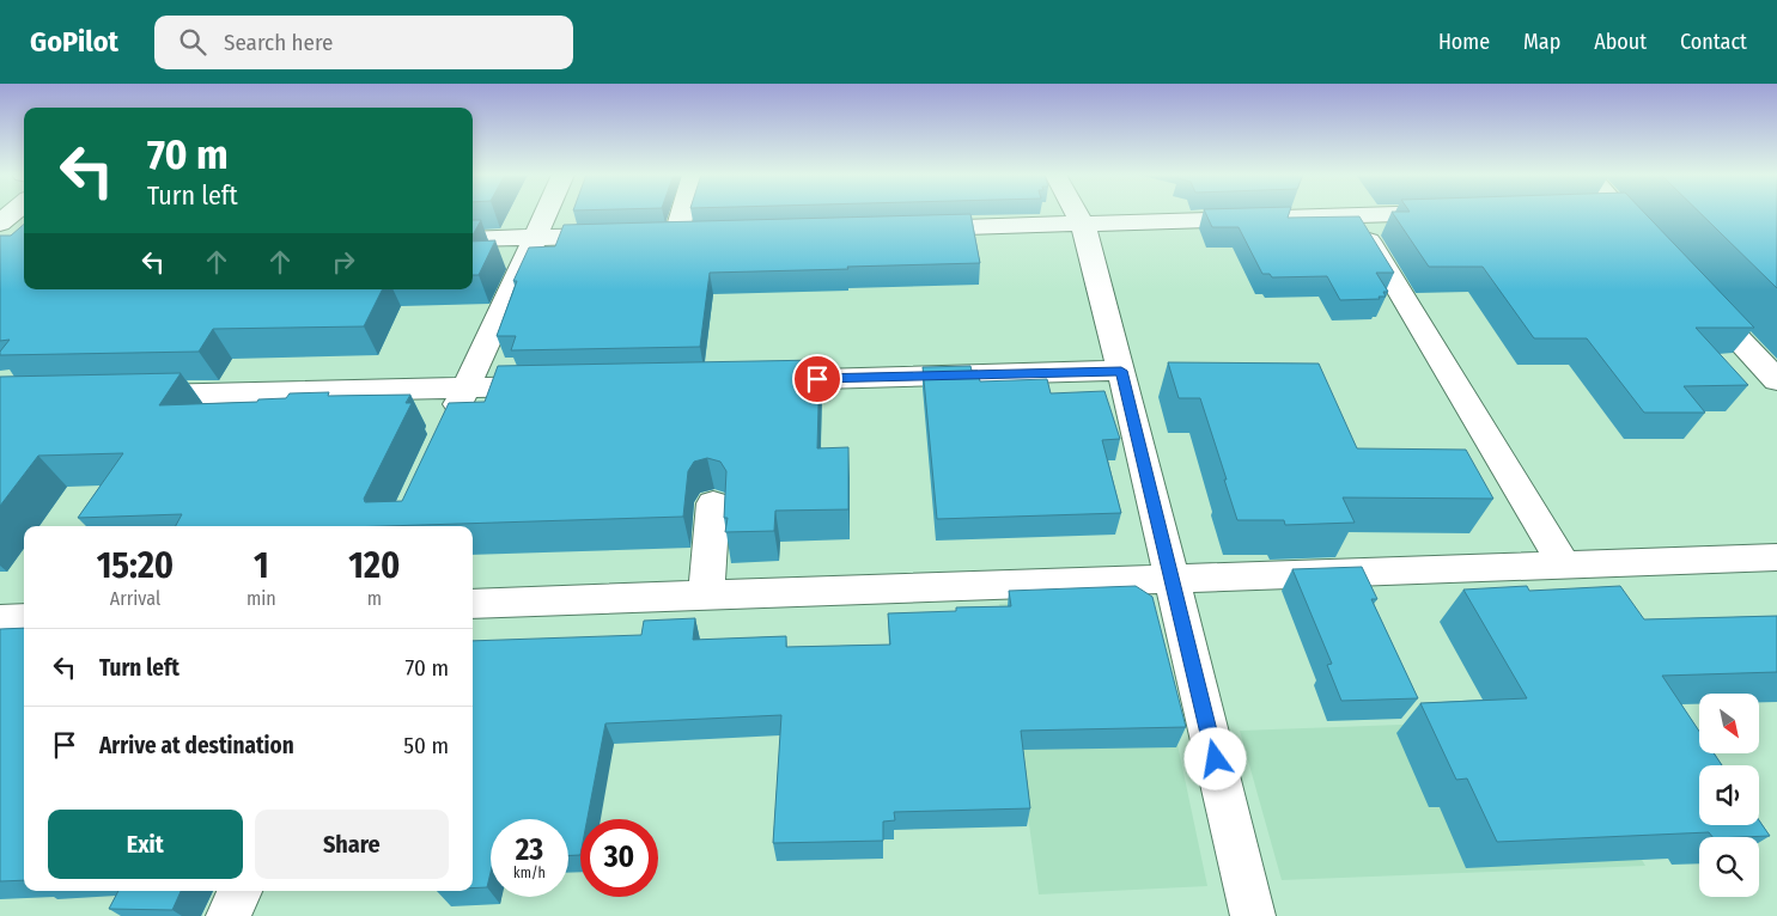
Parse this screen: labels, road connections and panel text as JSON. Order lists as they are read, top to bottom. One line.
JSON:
{"north":"bottom right","page":{"header":"GoPilot","search":"Search here","nav":["Home","Map","About","Contact"],"turn":["70 m","Turn left"],"eta":["15:20","Arrival","1","min","120","m"],"list":[{"name":"Turn left","value":"70 m"},{"name":"Arrive at destination","value":"50 m"}],"buttons":["Exit","Share"],"speed":"23 km/h","limit":"30"}}
